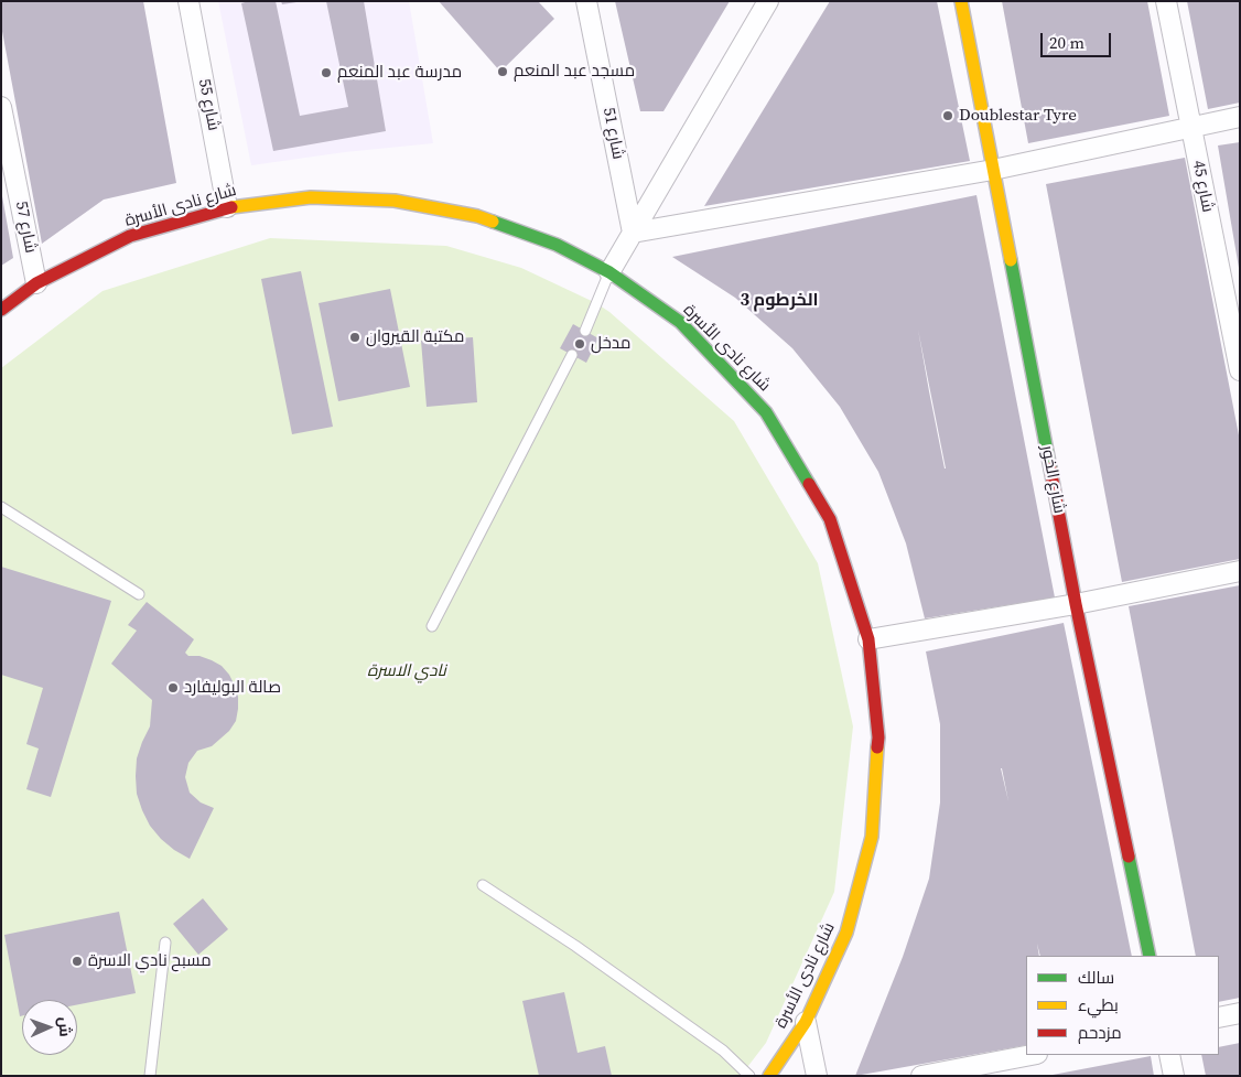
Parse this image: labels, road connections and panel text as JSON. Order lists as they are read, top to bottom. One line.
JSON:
{"streets":{"street":["شارع 55","شارع 51","شارع 45","شارع نادى الأسرة","شارع 57","شارع الخور"]},"crossings":[["شارع 55","شارع نادى الأسرة"],["شارع نادى الأسرة","شارع 57"]],"districts":["الخرطوم 3"],"parks":["نادي الاسرة"],"places":["مسجد عبد المنعم","مدرسة عبد المنعم","Doublestar Tyre","مكتبة القيروان","مدخل","صالة البوليفارد","مسبح نادي الاسرة"],"legend":["سالك","بطيء","مزدحم"],"scale_bar":"20 m","north":"right"}
